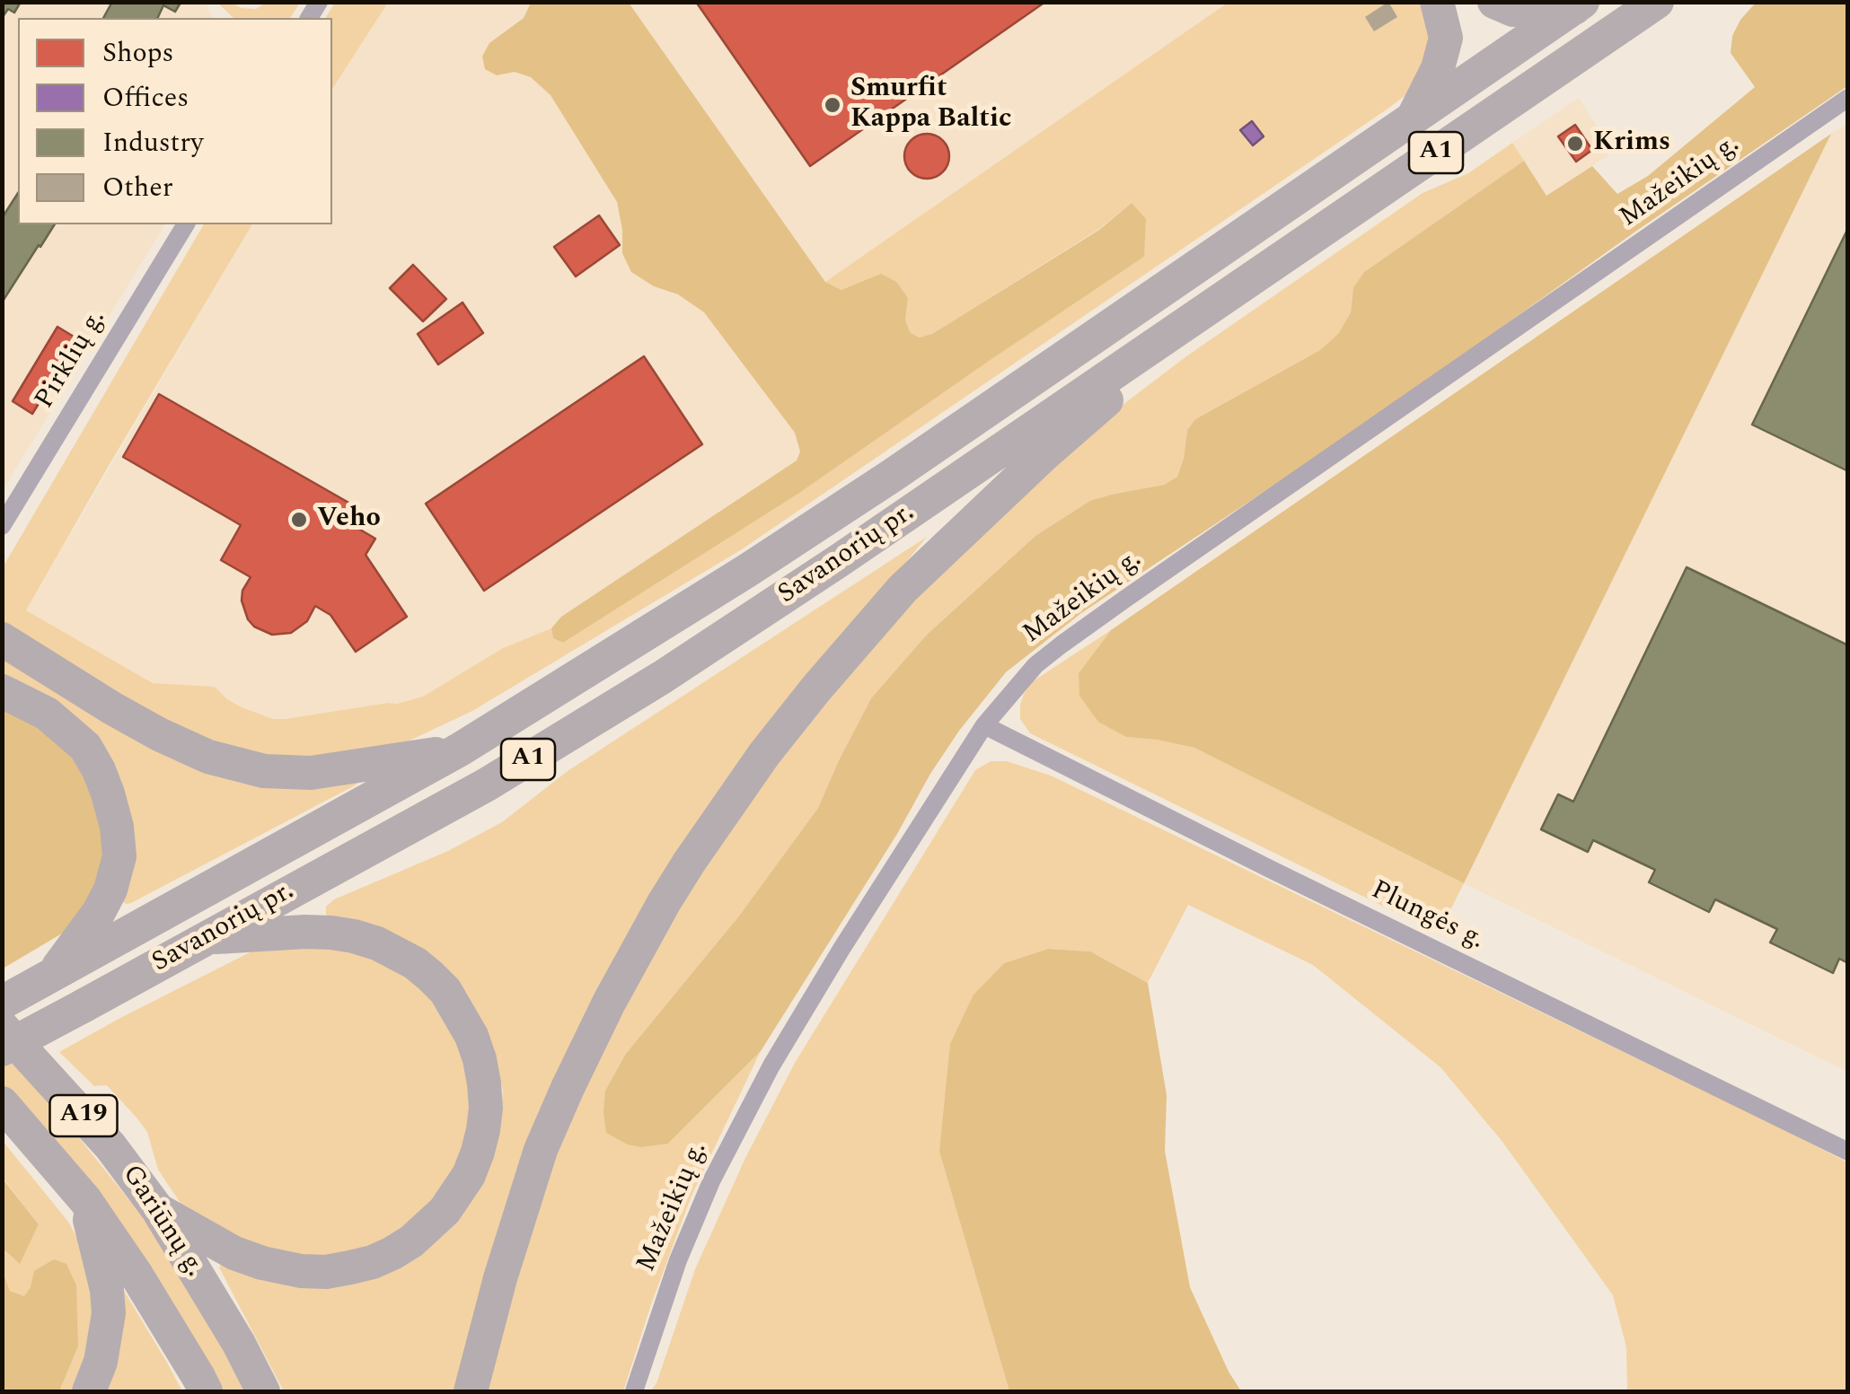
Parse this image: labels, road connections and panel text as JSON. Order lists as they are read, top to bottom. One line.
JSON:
{"streets":{"highway":["A1","Savanorių pr.","A19","Gariūnų g."],"street":["Mažeikių g.","Pirklių g.","Plungės g."]},"crossings":[["Mažeikių g.","Plungės g."]],"places":["Smurfit Kappa Baltic","Krims","Veho"],"legend":["Shops","Offices","Industry","Other"]}
